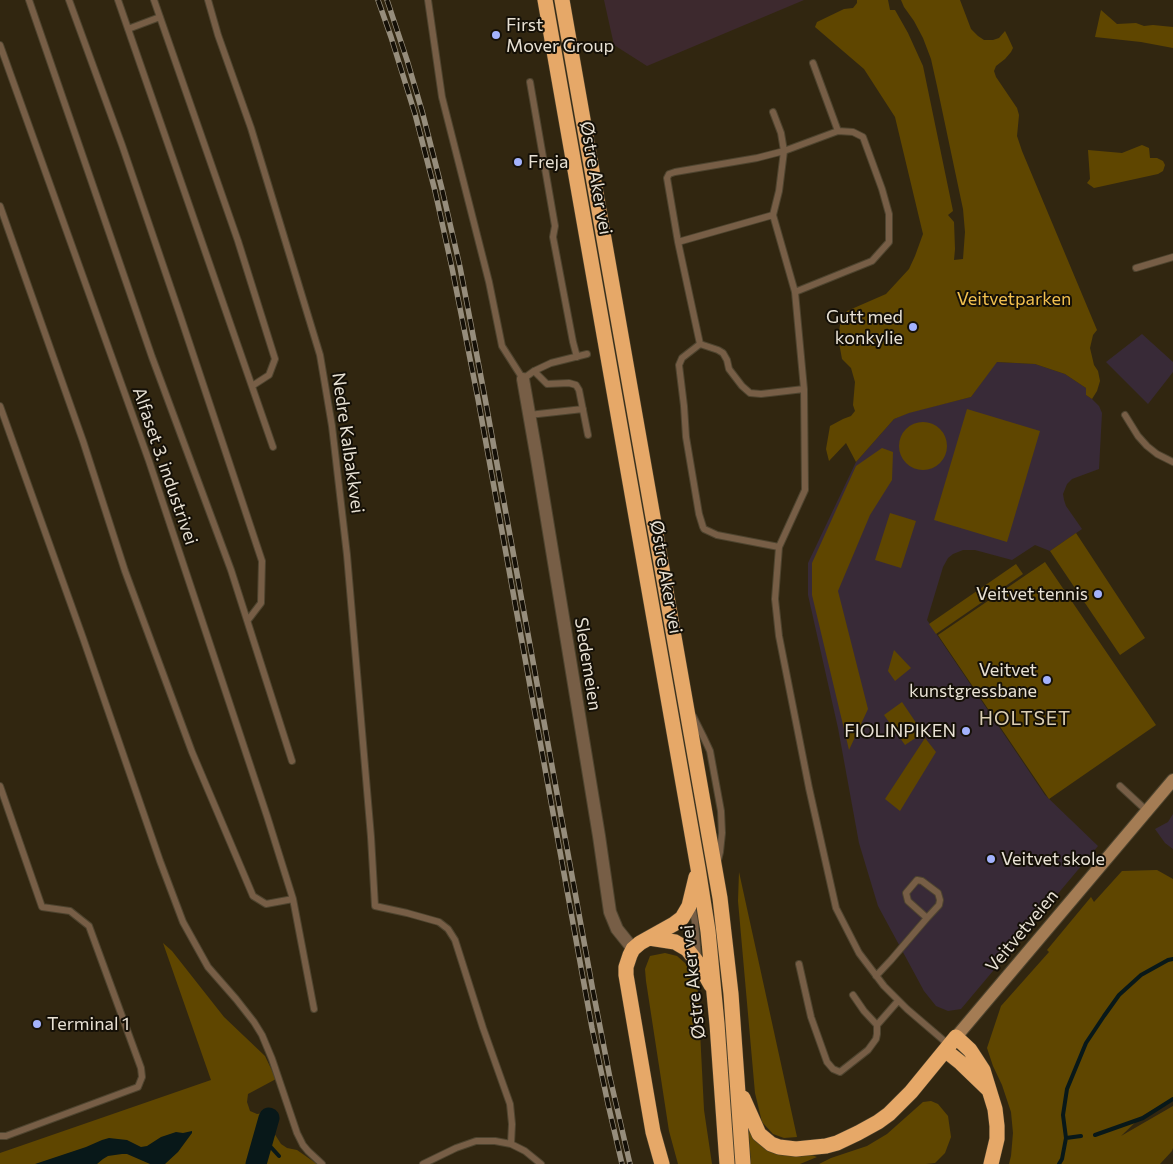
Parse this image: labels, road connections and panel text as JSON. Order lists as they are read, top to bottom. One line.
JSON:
{"streets":{"highway":["Østre Aker vei"],"street":["Sledemeien","Veitvetveien"],"lane":["Nedre Kalbakkvei","Alfaset 3. industrivei"]},"districts":["HOLTSET"],"parks":["Veitvetparken"],"places":["First Mover Group","Freja","Gutt med konkylie","Veitvet tennis","Veitvet kunstgressbane","FIOLINPIKEN","Veitvet skole","Terminal 1"]}
